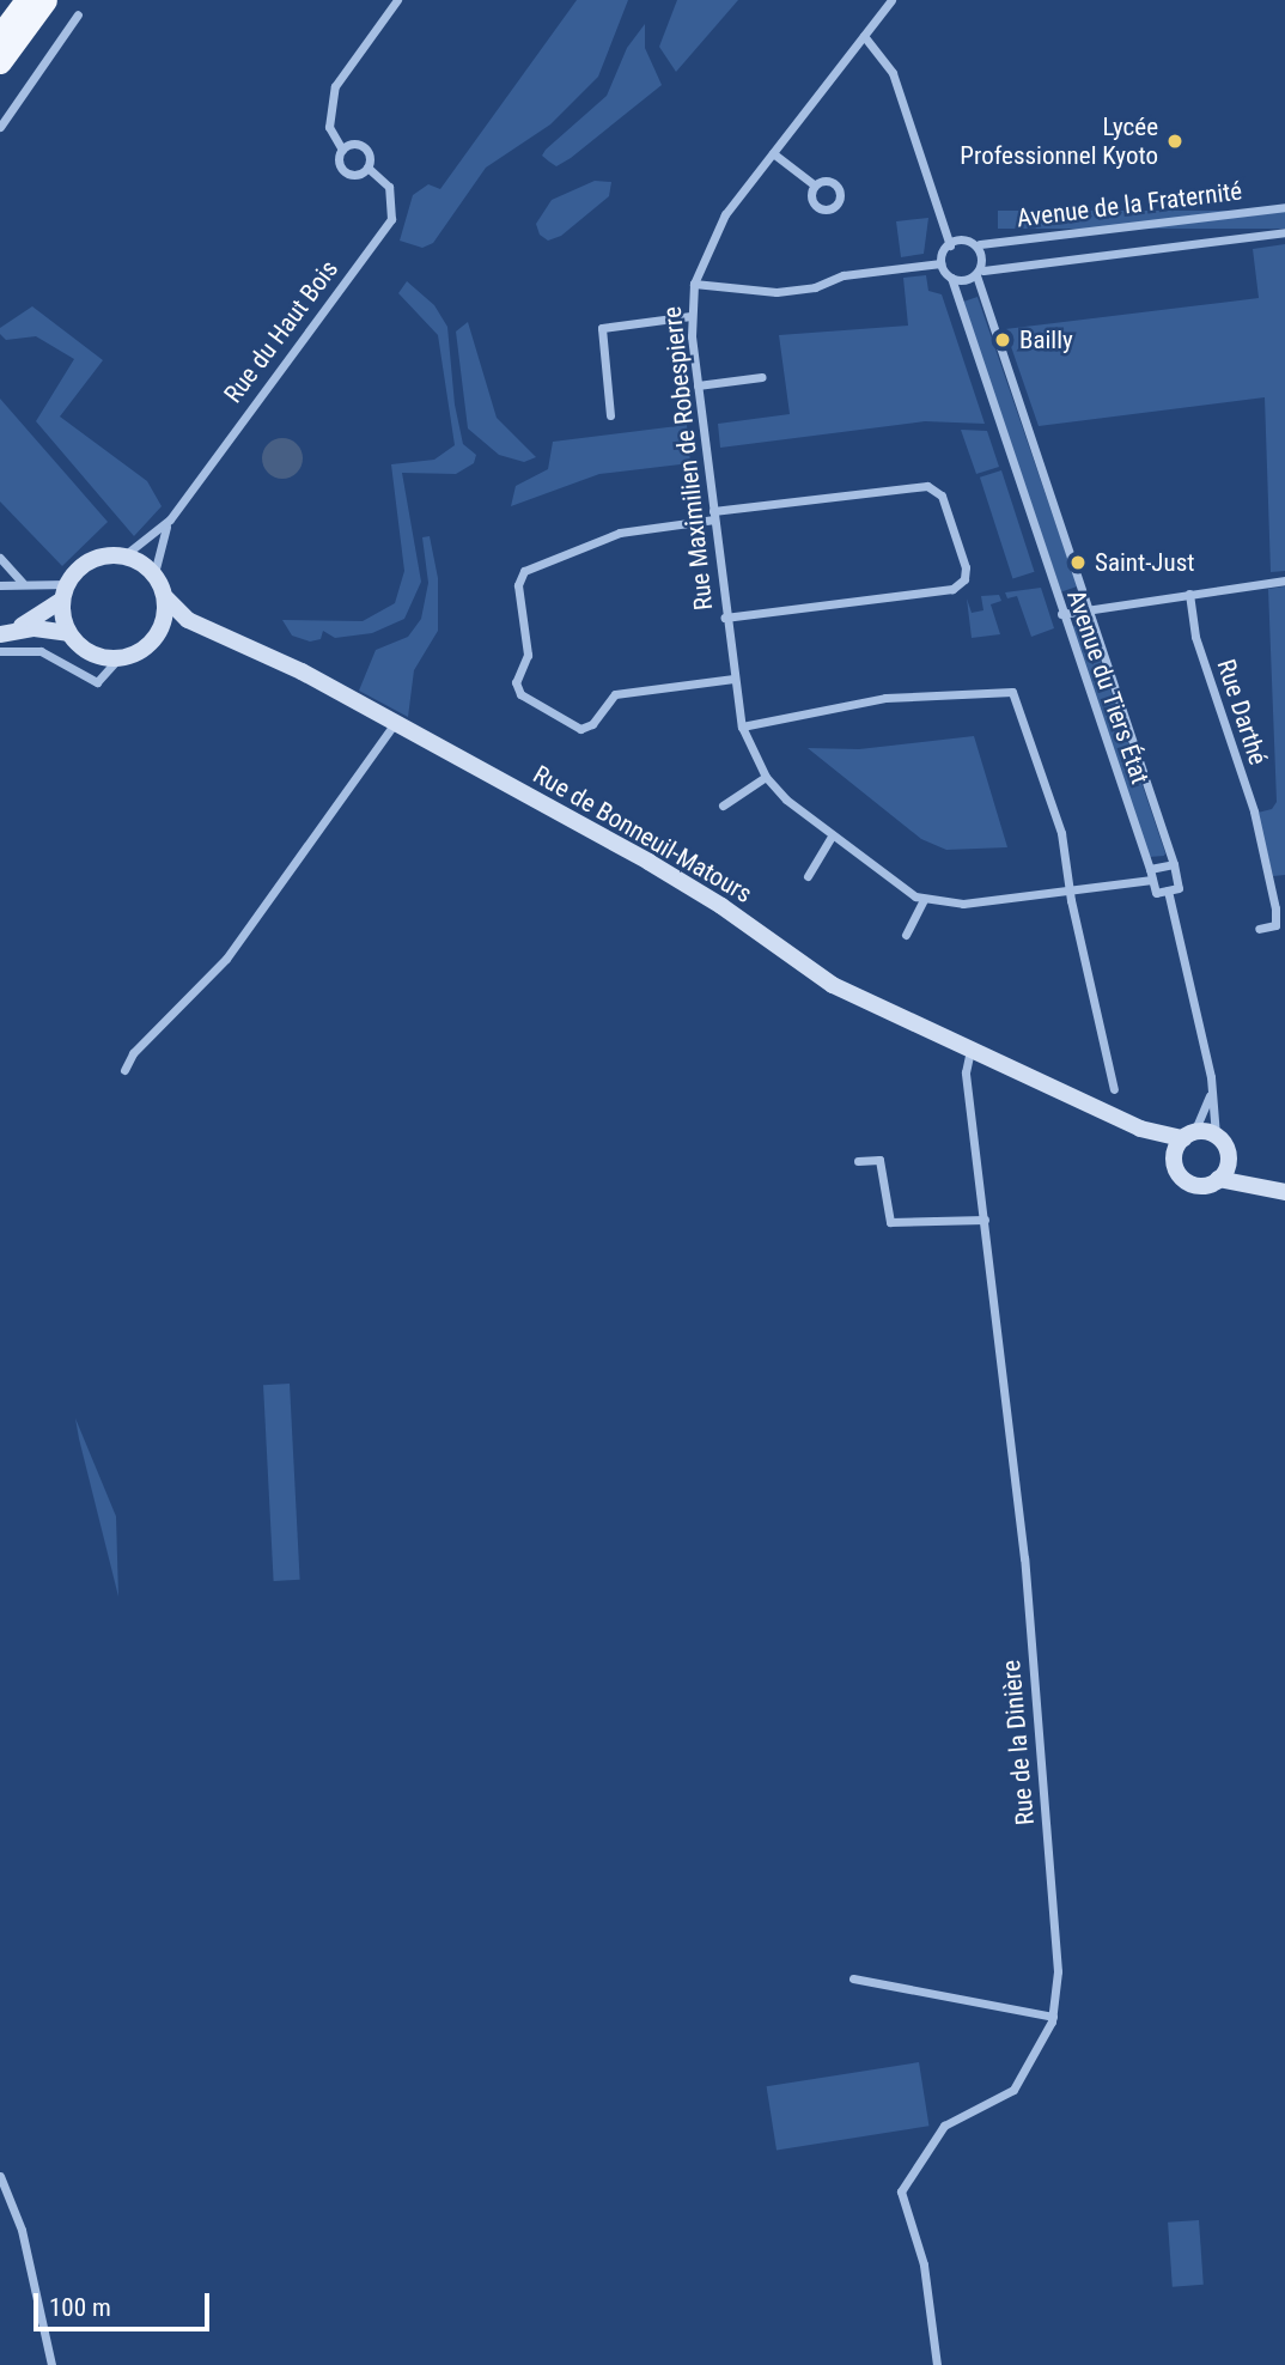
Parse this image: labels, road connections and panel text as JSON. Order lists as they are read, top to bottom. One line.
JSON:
{"streets":{"main road":["Rue de Bonneuil-Matours"],"street":["Avenue de la Fraternité","Rue du Haut Bois","Rue Maximilien de Robespierre","Avenue du Tiers État","Rue Darthé","Rue de la Dinière"]},"crossings":[["Avenue de la Fraternité","Avenue du Tiers État"],["Rue du Haut Bois","Rue de Bonneuil-Matours"],["Rue Maximilien de Robespierre","Avenue du Tiers État"],["Rue de Bonneuil-Matours","Rue de la Dinière"]],"places":["Lycée Professionnel Kyoto","Bailly","Saint-Just"],"scale_bar":"100 m"}
